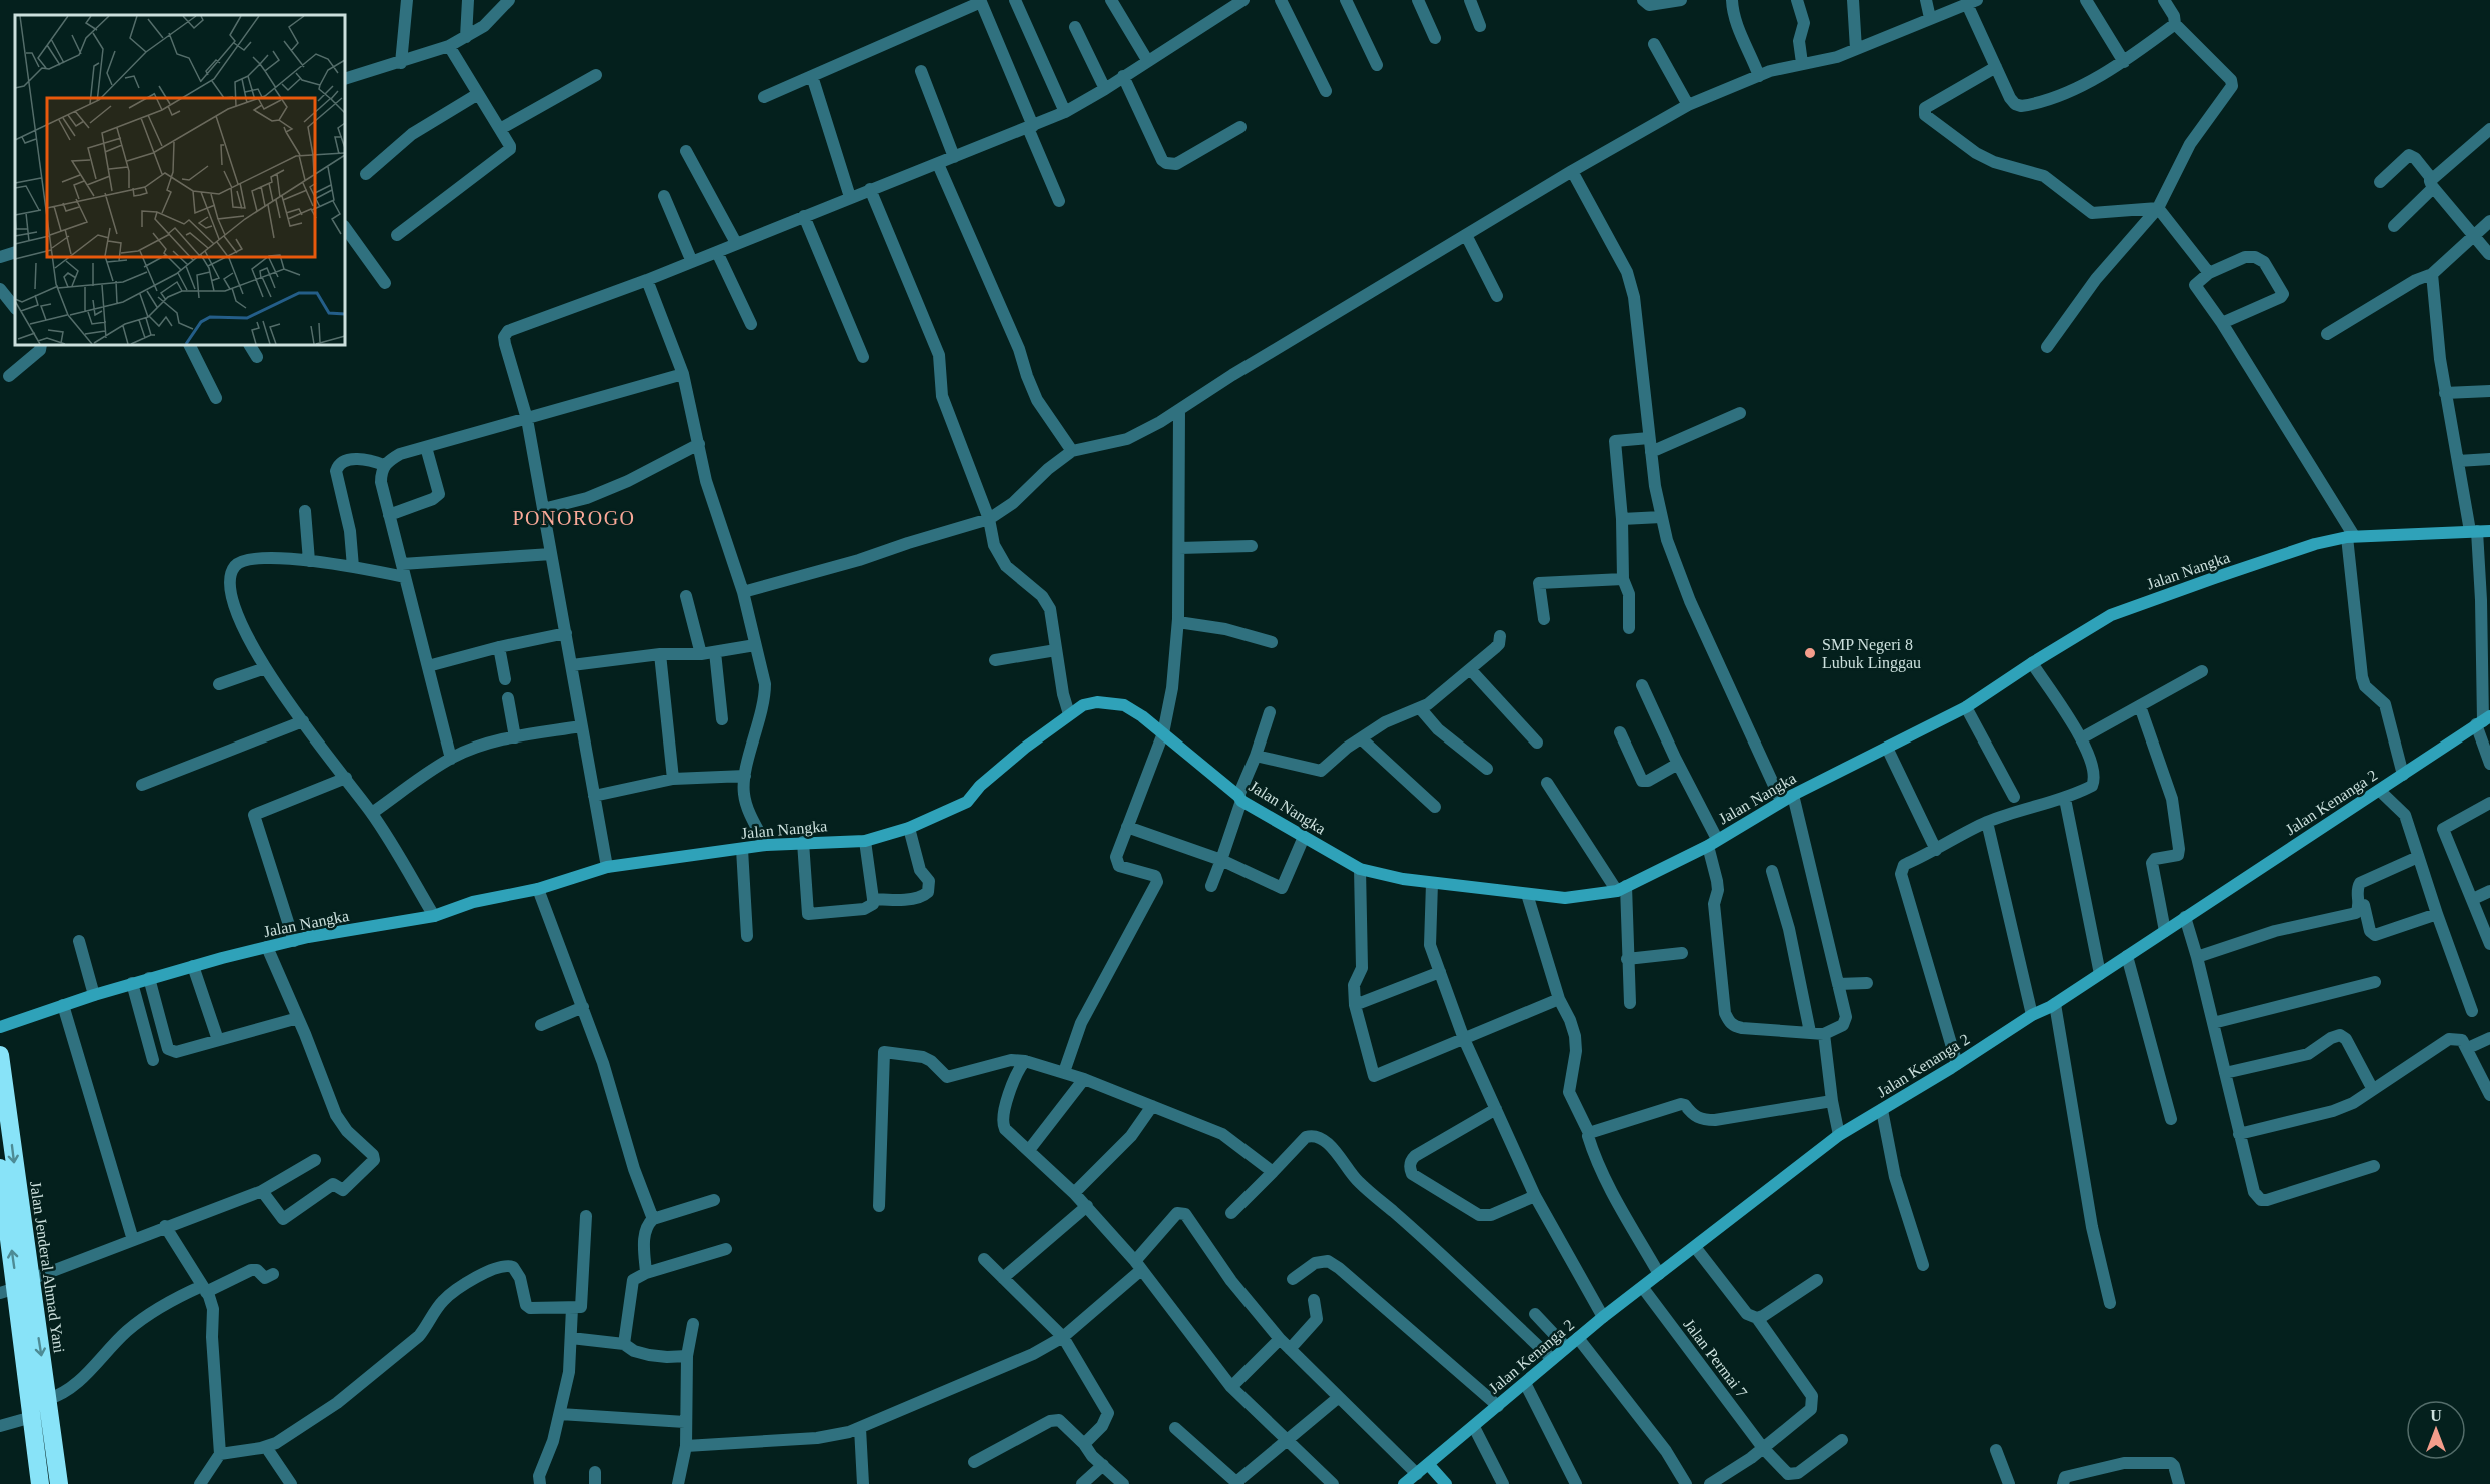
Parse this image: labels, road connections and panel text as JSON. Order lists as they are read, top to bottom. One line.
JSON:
{"streets":{"highway":["Jalan Jenderal Ahmad Yani"],"street":["Jalan Nangka","Jalan Kenanga 2","Jalan Permai 7"]},"crossings":[["Jalan Kenanga 2","Jalan Permai 7"]],"districts":["PONOROGO"],"places":["SMP Negeri 8 Lubuk Linggau"],"north":"top"}
